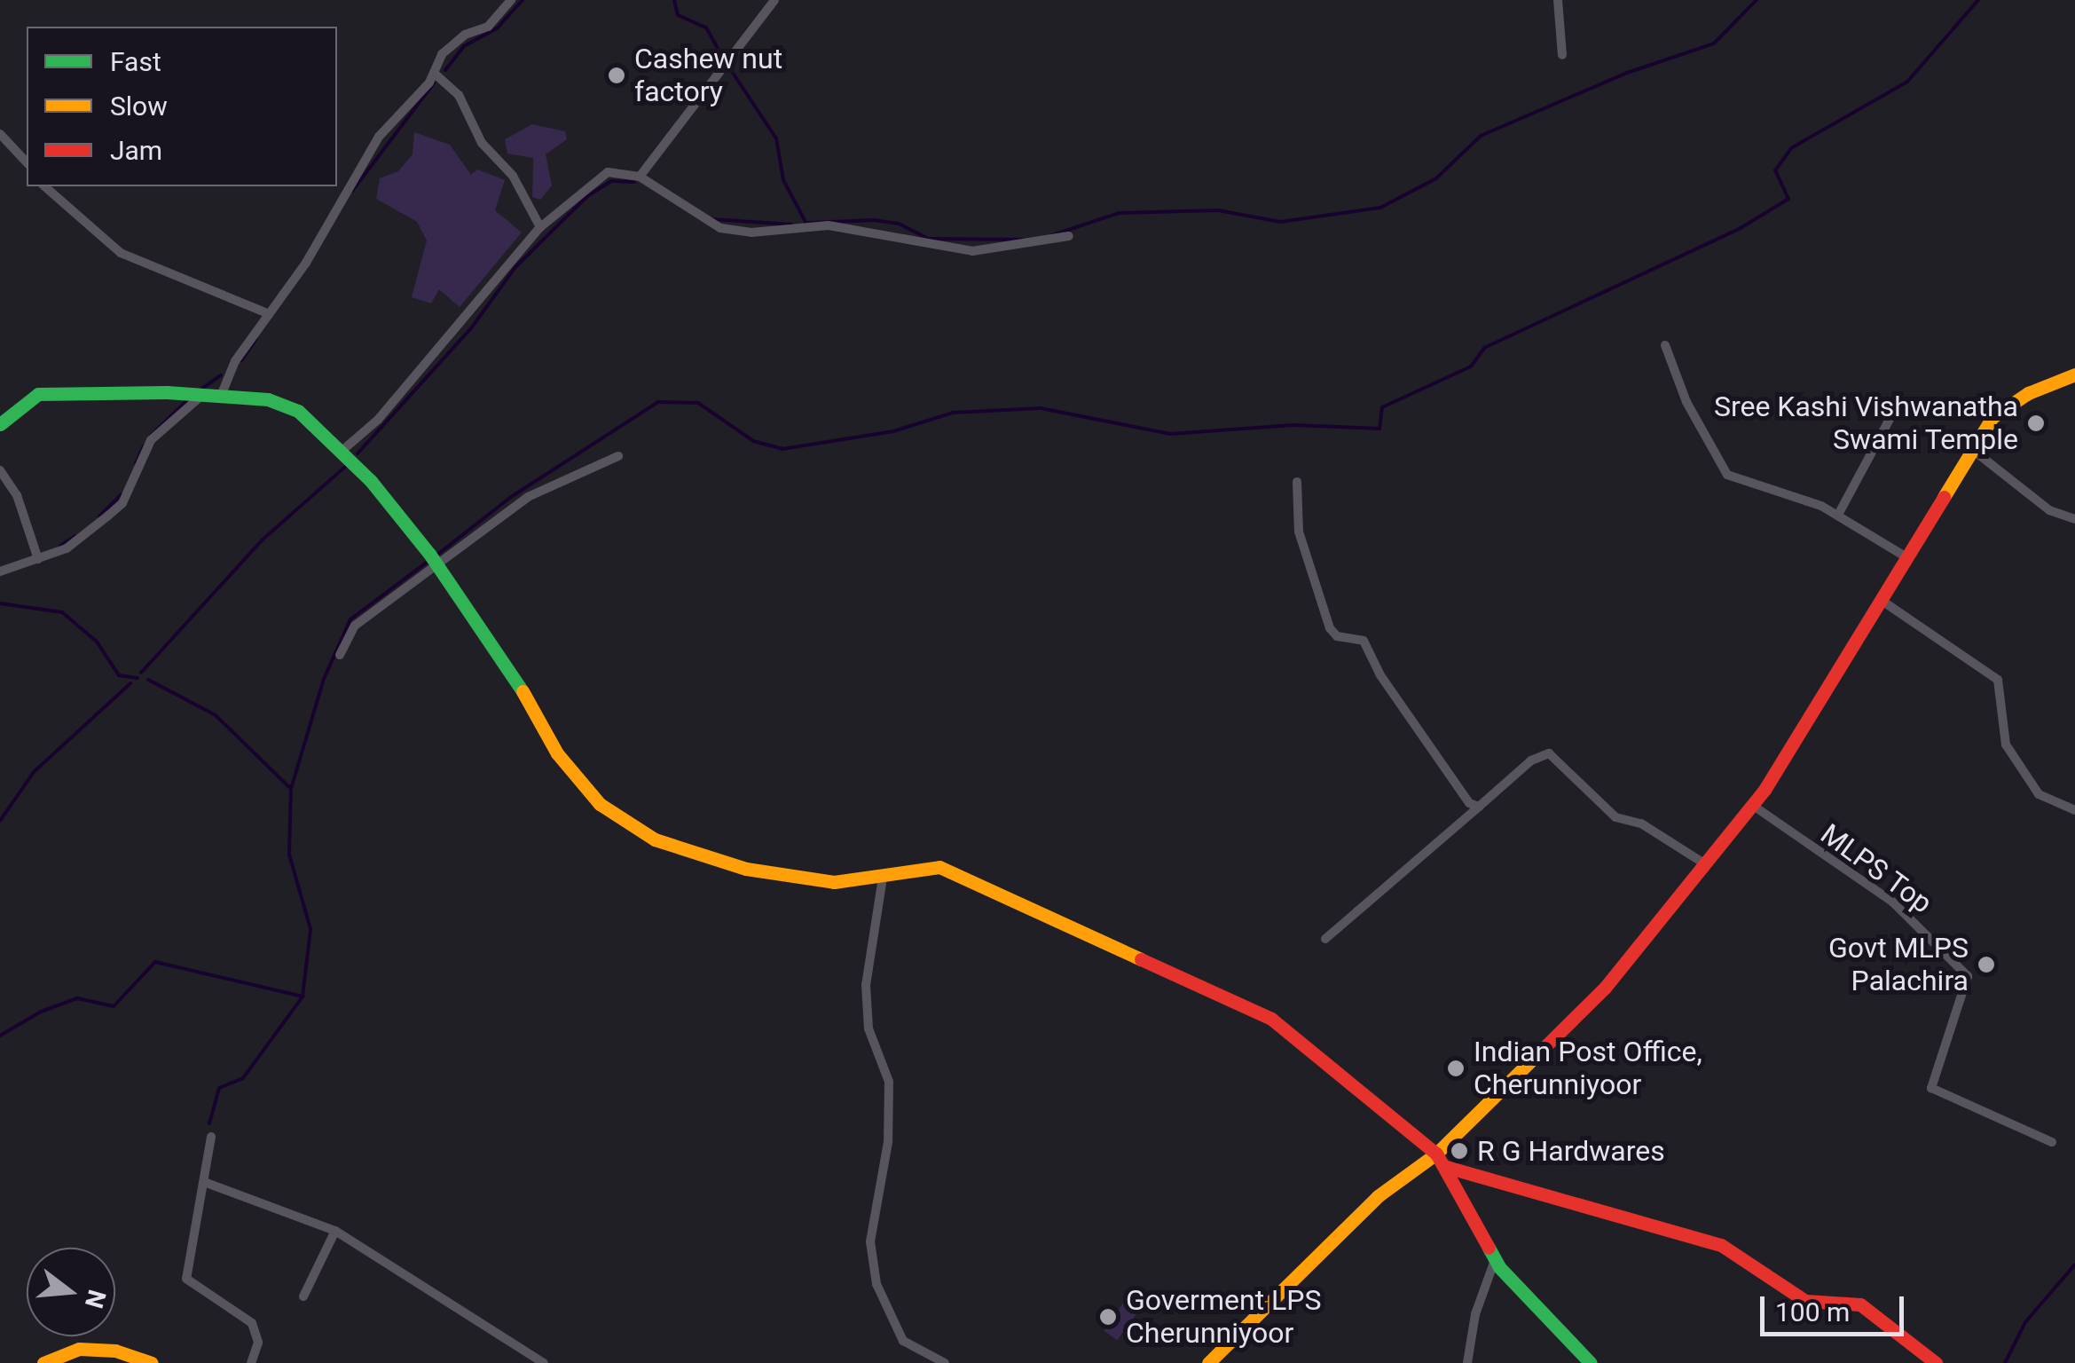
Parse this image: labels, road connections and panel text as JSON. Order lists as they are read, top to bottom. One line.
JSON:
{"streets":{"street":["MLPS Top"]},"places":["Cashew nut factory","Sree Kashi Vishwanatha Swami Temple","Govt MLPS Palachira","Indian Post Office, Cherunniyoor","R G Hardwares","Goverment LPS Cherunniyoor"],"legend":["Fast","Slow","Jam"],"scale_bar":"100 m","north":"right"}
